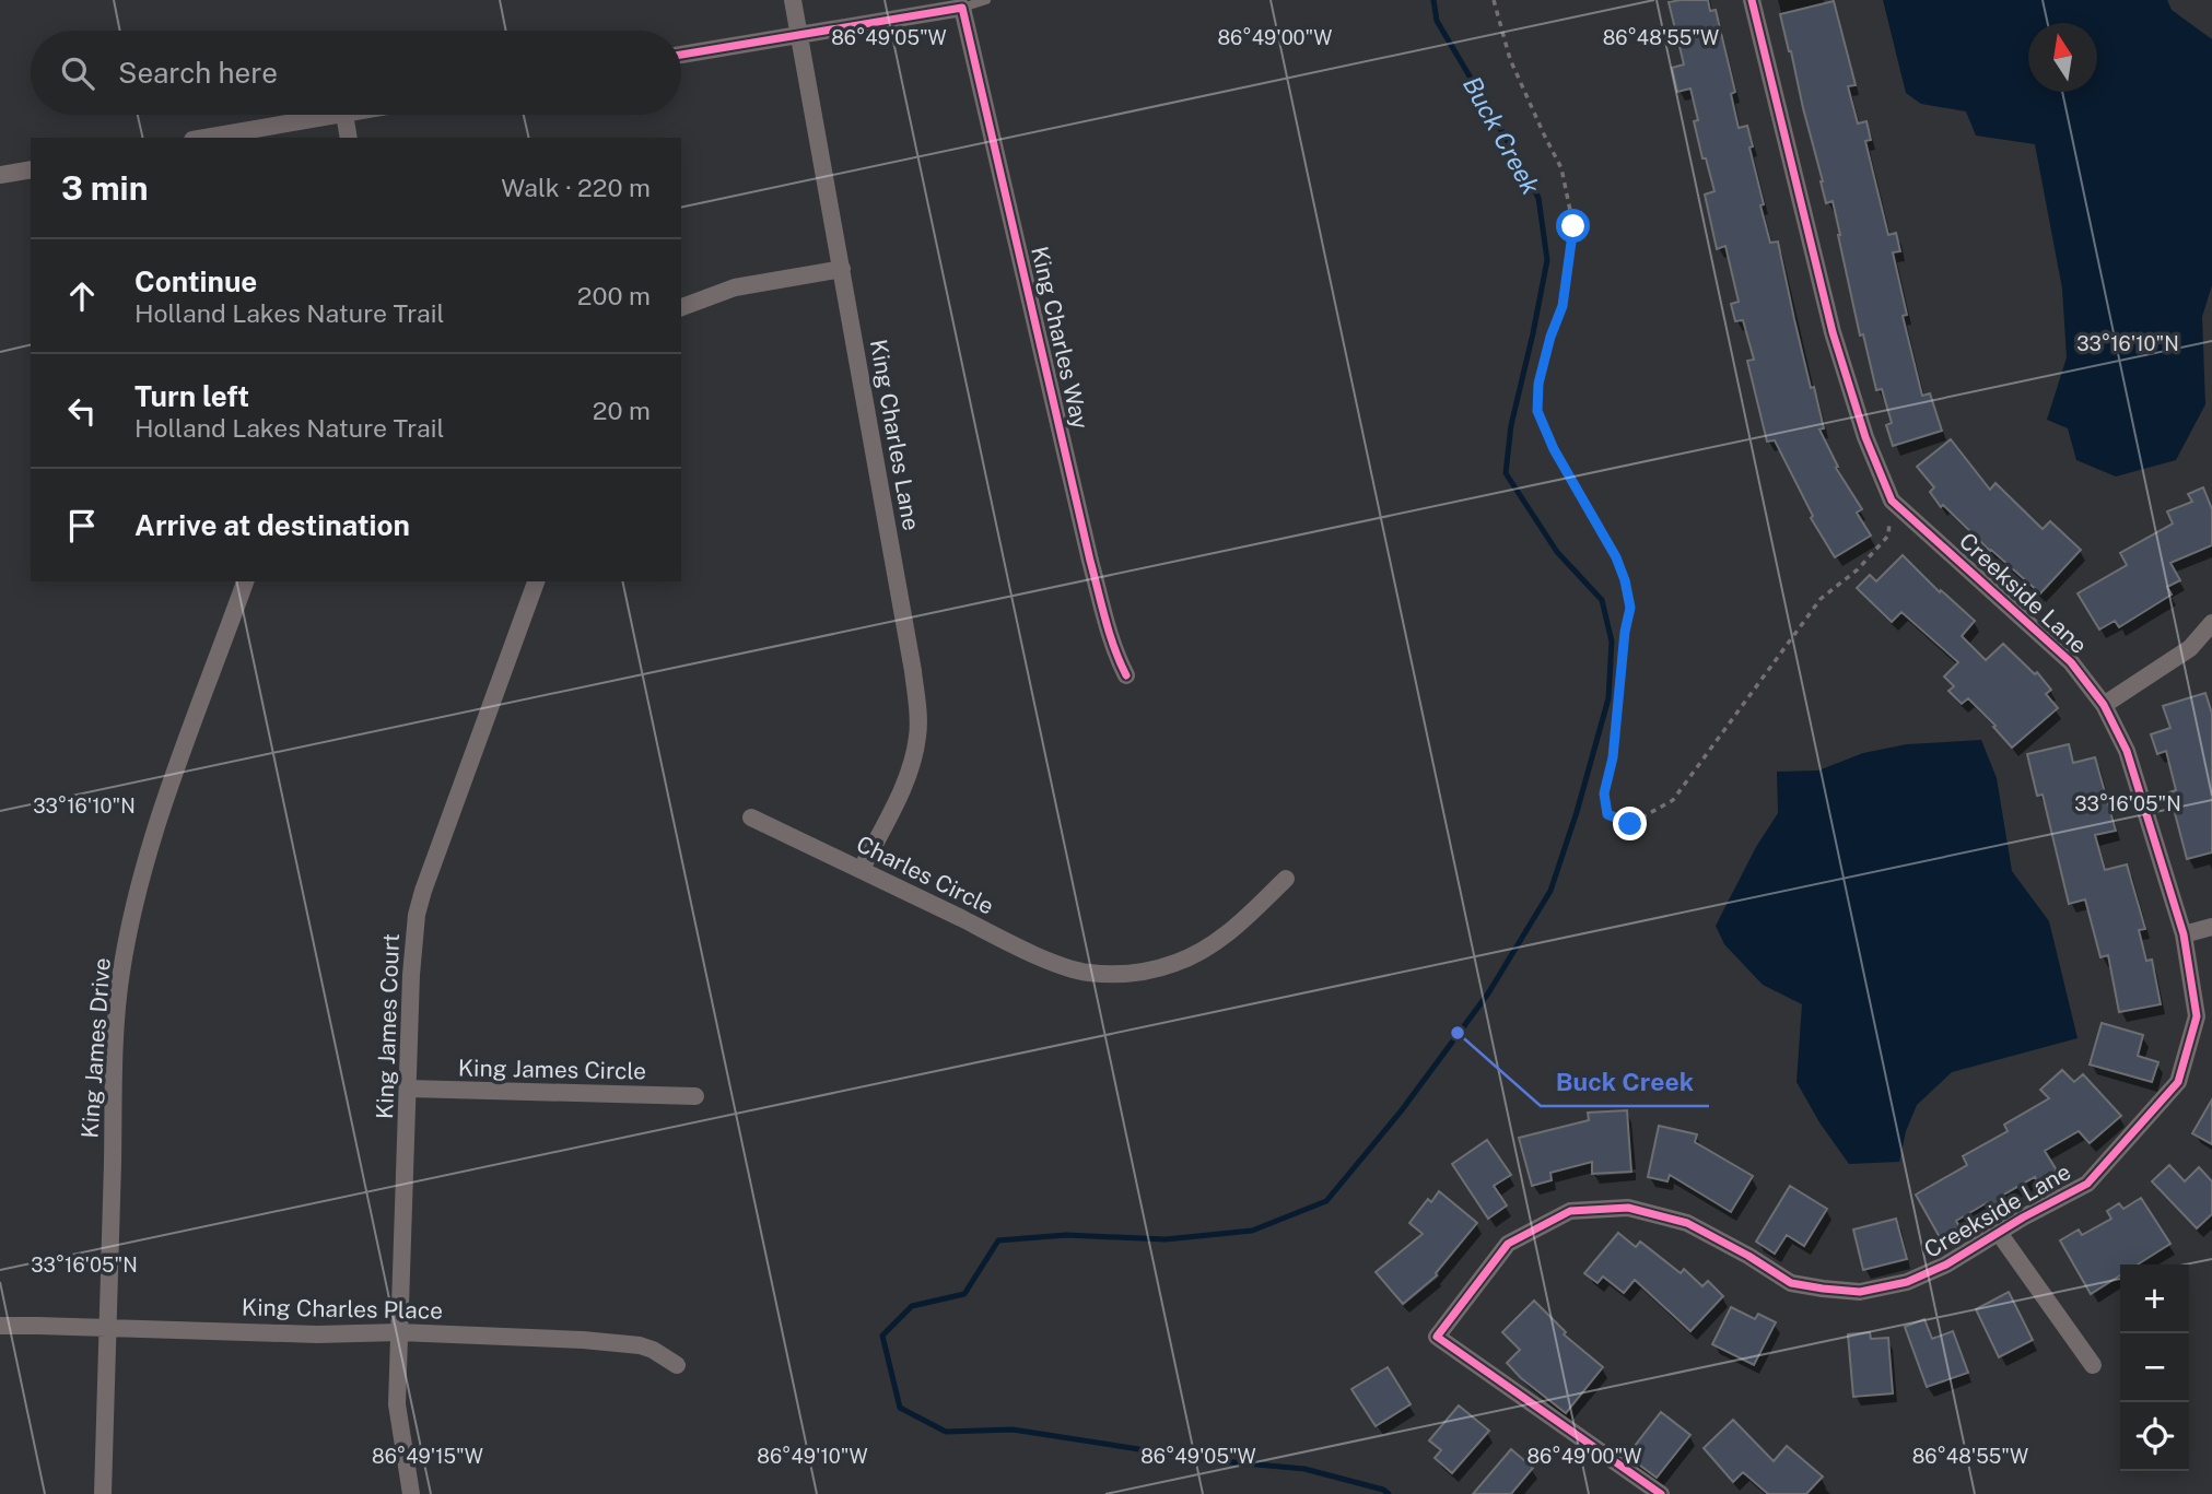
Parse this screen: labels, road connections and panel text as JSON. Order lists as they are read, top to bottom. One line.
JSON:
{"streets":{"street":["King Charles Way","King Charles Lane","Creekside Lane","Charles Circle","King James Court","King James Drive","King James Circle","King Charles Place"]},"crossings":[["King Charles Lane","Charles Circle"],["King James Court","King James Circle"],["King James Court","King Charles Place"],["King James Drive","King Charles Place"]],"water":["Buck Creek"],"places":["Buck Creek"],"north":"top","page":{"search":"Search here","heading":["3 min","Walk · 220 m"],"list":[["Continue","Holland Lakes Nature Trail","200 m"],["Turn left","Holland Lakes Nature Trail","20 m"],"Arrive at destination"],"map_buttons":["+","−"]},"coordinates":["86°49'05\"W","86°49'00\"W","86°48'55\"W","33°16'10\"N","33°16'05\"N","86°49'15\"W","86°49'10\"W"]}
